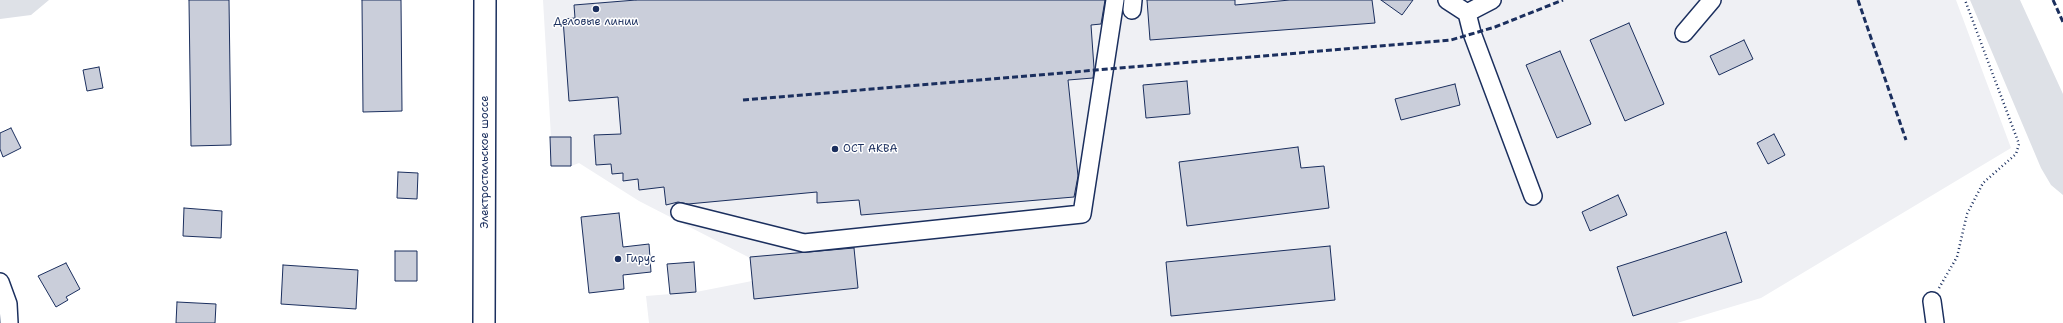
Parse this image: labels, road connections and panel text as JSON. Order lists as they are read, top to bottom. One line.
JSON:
{"streets":{"main road":["Электростальское шоссе"]},"places":["Деловые линии","ОСТ АКВА","Гирус"]}
